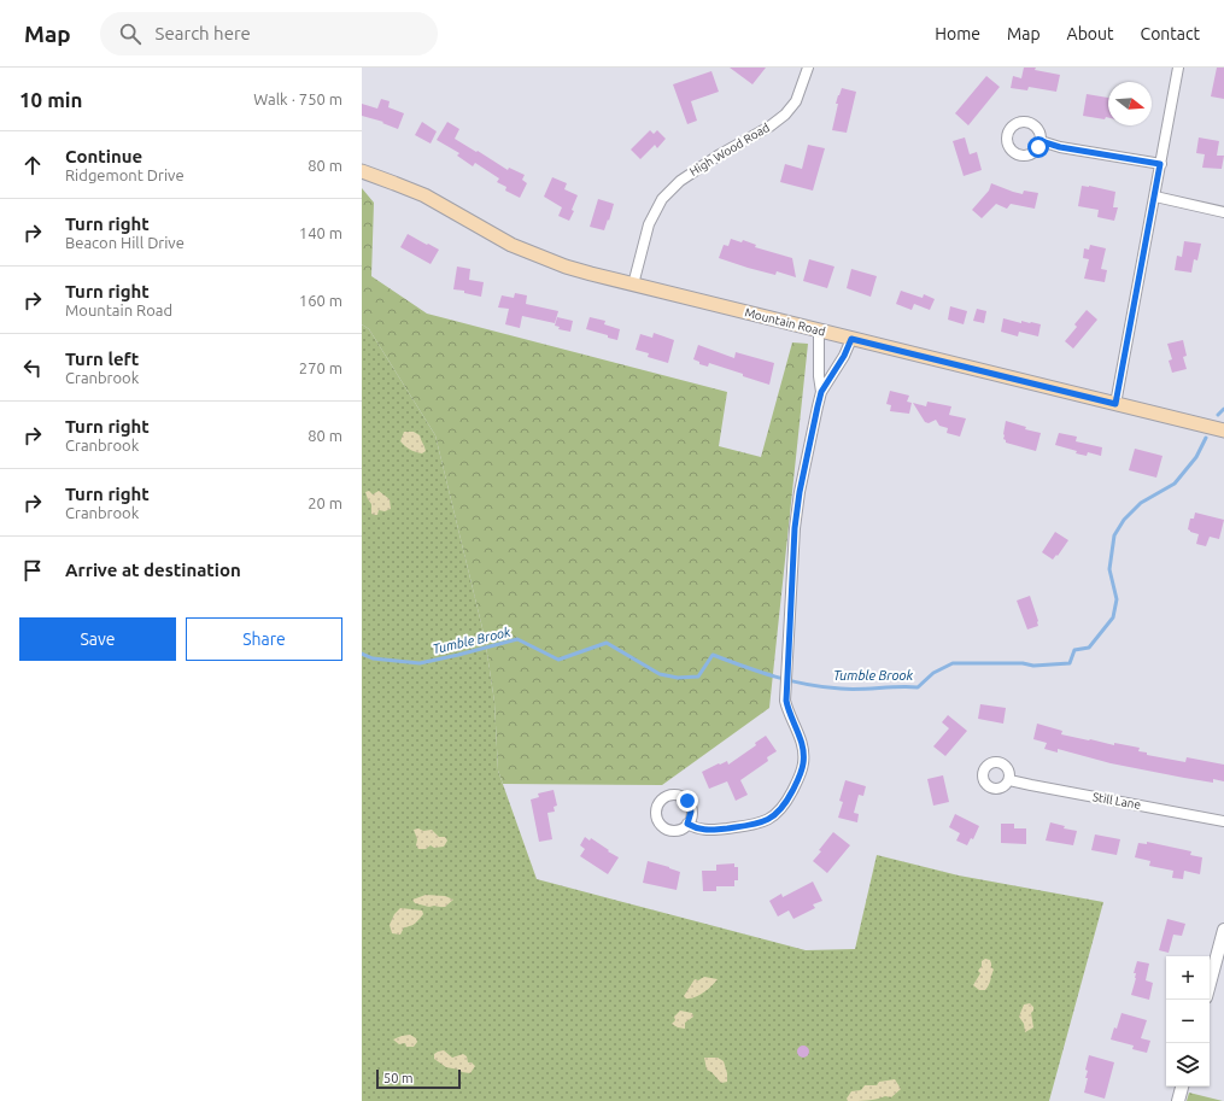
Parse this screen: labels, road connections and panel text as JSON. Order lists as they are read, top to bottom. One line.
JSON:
{"streets":{"main road":["Mountain Road"],"street":["High Wood Road","Still Lane"]},"crossings":[["High Wood Road","Mountain Road"]],"water":["Tumble Brook"],"scale_bar":"50 m","north":"right","page":{"header":"Map","search":"Search here","nav":["Home","Map","About","Contact"],"heading":["10 min","Walk · 750 m"],"list":[["Continue","Ridgemont Drive","80 m"],["Turn right","Beacon Hill Drive","140 m"],["Turn right","Mountain Road","160 m"],["Turn left","Cranbrook","270 m"],["Turn right","Cranbrook","80 m"],["Turn right","Cranbrook","20 m"],"Arrive at destination"],"buttons":["Save","Share"],"map_buttons":["+","−"],"scale":"50 m"}}
